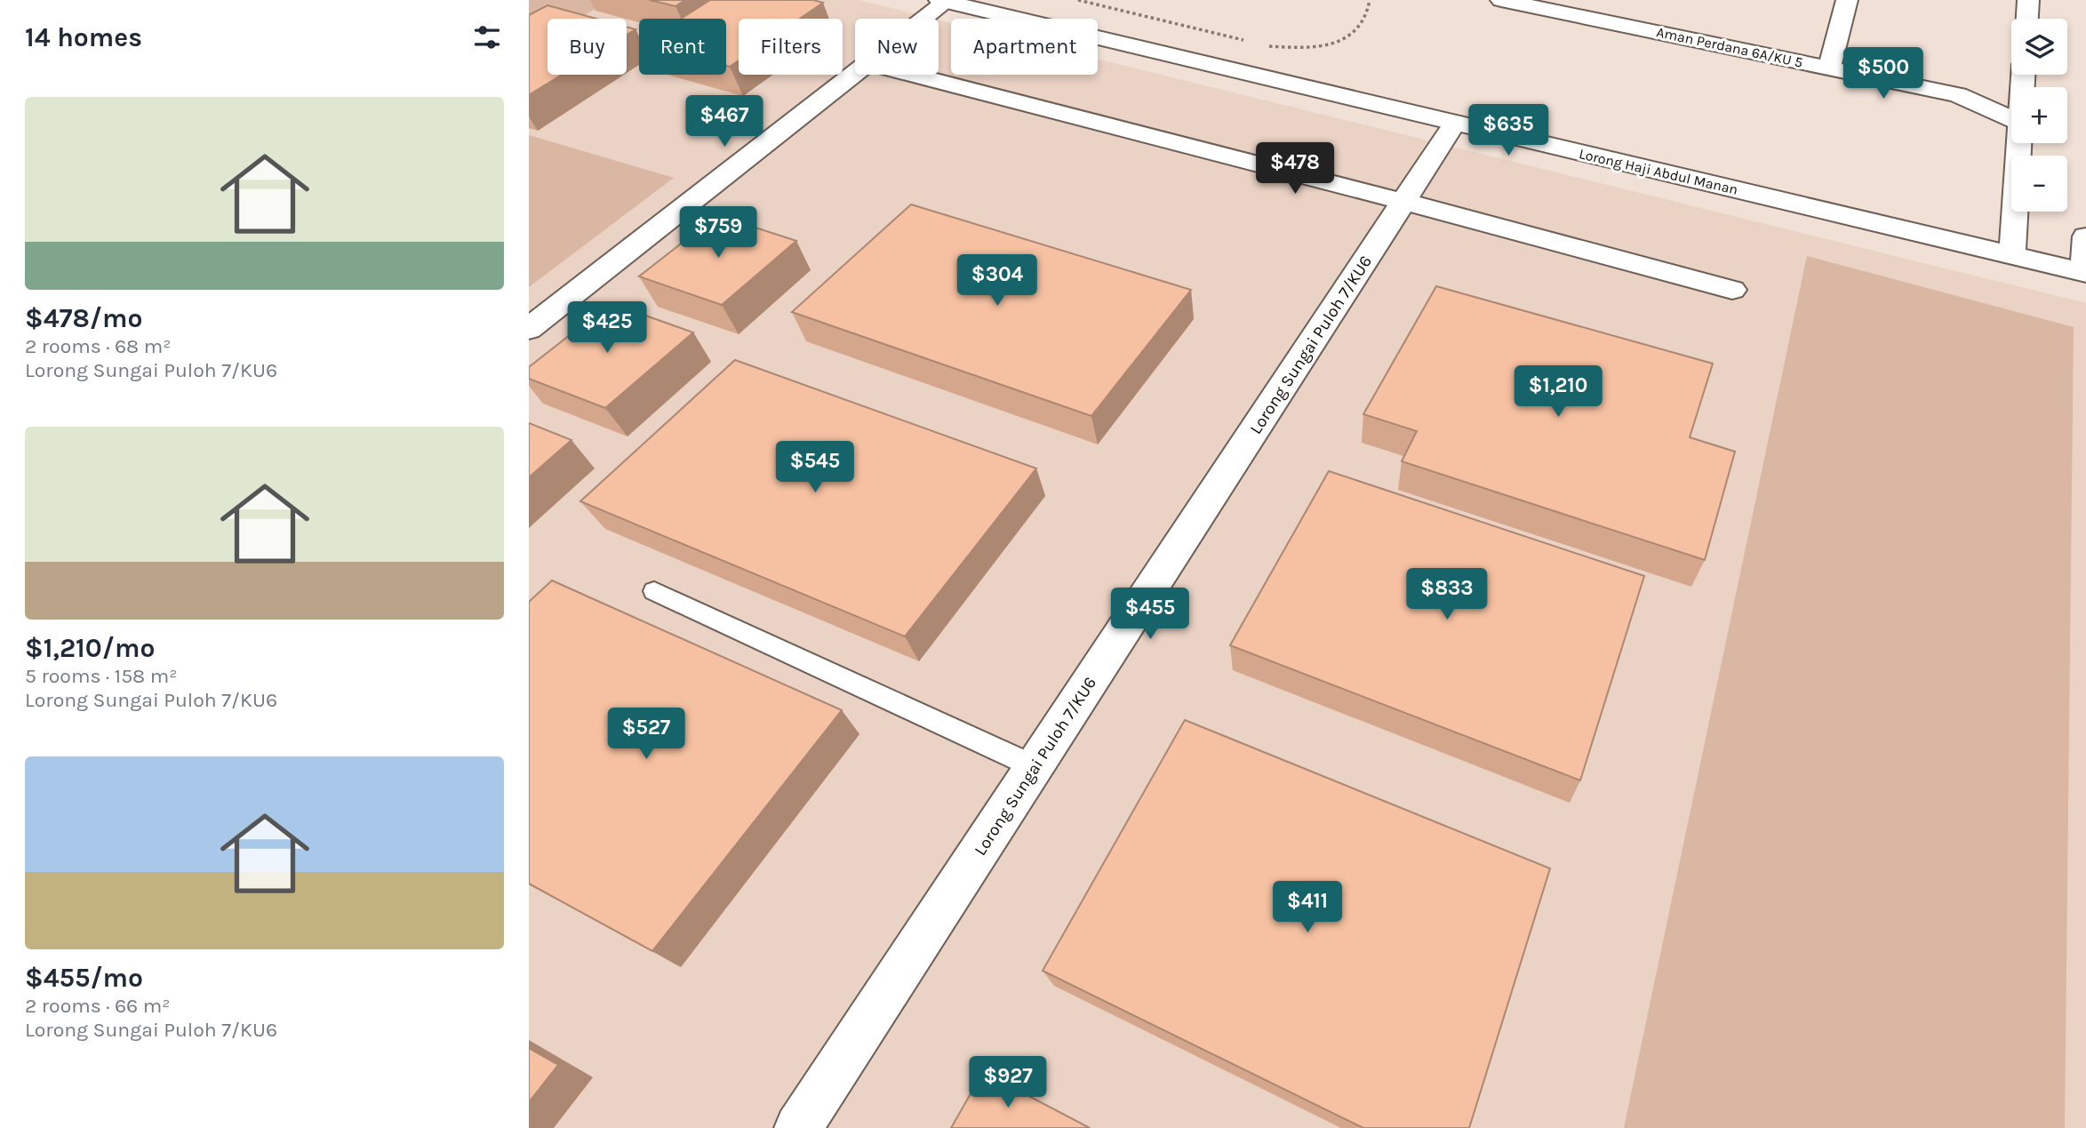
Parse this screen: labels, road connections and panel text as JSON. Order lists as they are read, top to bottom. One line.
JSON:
{"streets":{"street":["Aman Perdana 6A/KU 5","Lorong Haji Abdul Manan","Lorong Sungai Puloh 7/KU6"]},"crossings":[["Lorong Haji Abdul Manan","Lorong Sungai Puloh 7/KU6"]],"page":{"heading":"14 homes","map_buttons":["+","−"],"chip":["Buy","Rent","Filters","New","Apartment"],"price":["$500","$467","$635","$478","$759","$304","$425","$1,210","$545","$833","$455","$527","$411","$927"],"list":[{"name":"$478/mo","note":"2 rooms · 68 m² · Lorong Sungai Puloh 7/KU6"},{"name":"$1,210/mo","note":"5 rooms · 158 m² · Lorong Sungai Puloh 7/KU6"},{"name":"$455/mo","note":"2 rooms · 66 m² · Lorong Sungai Puloh 7/KU6"}]}}
